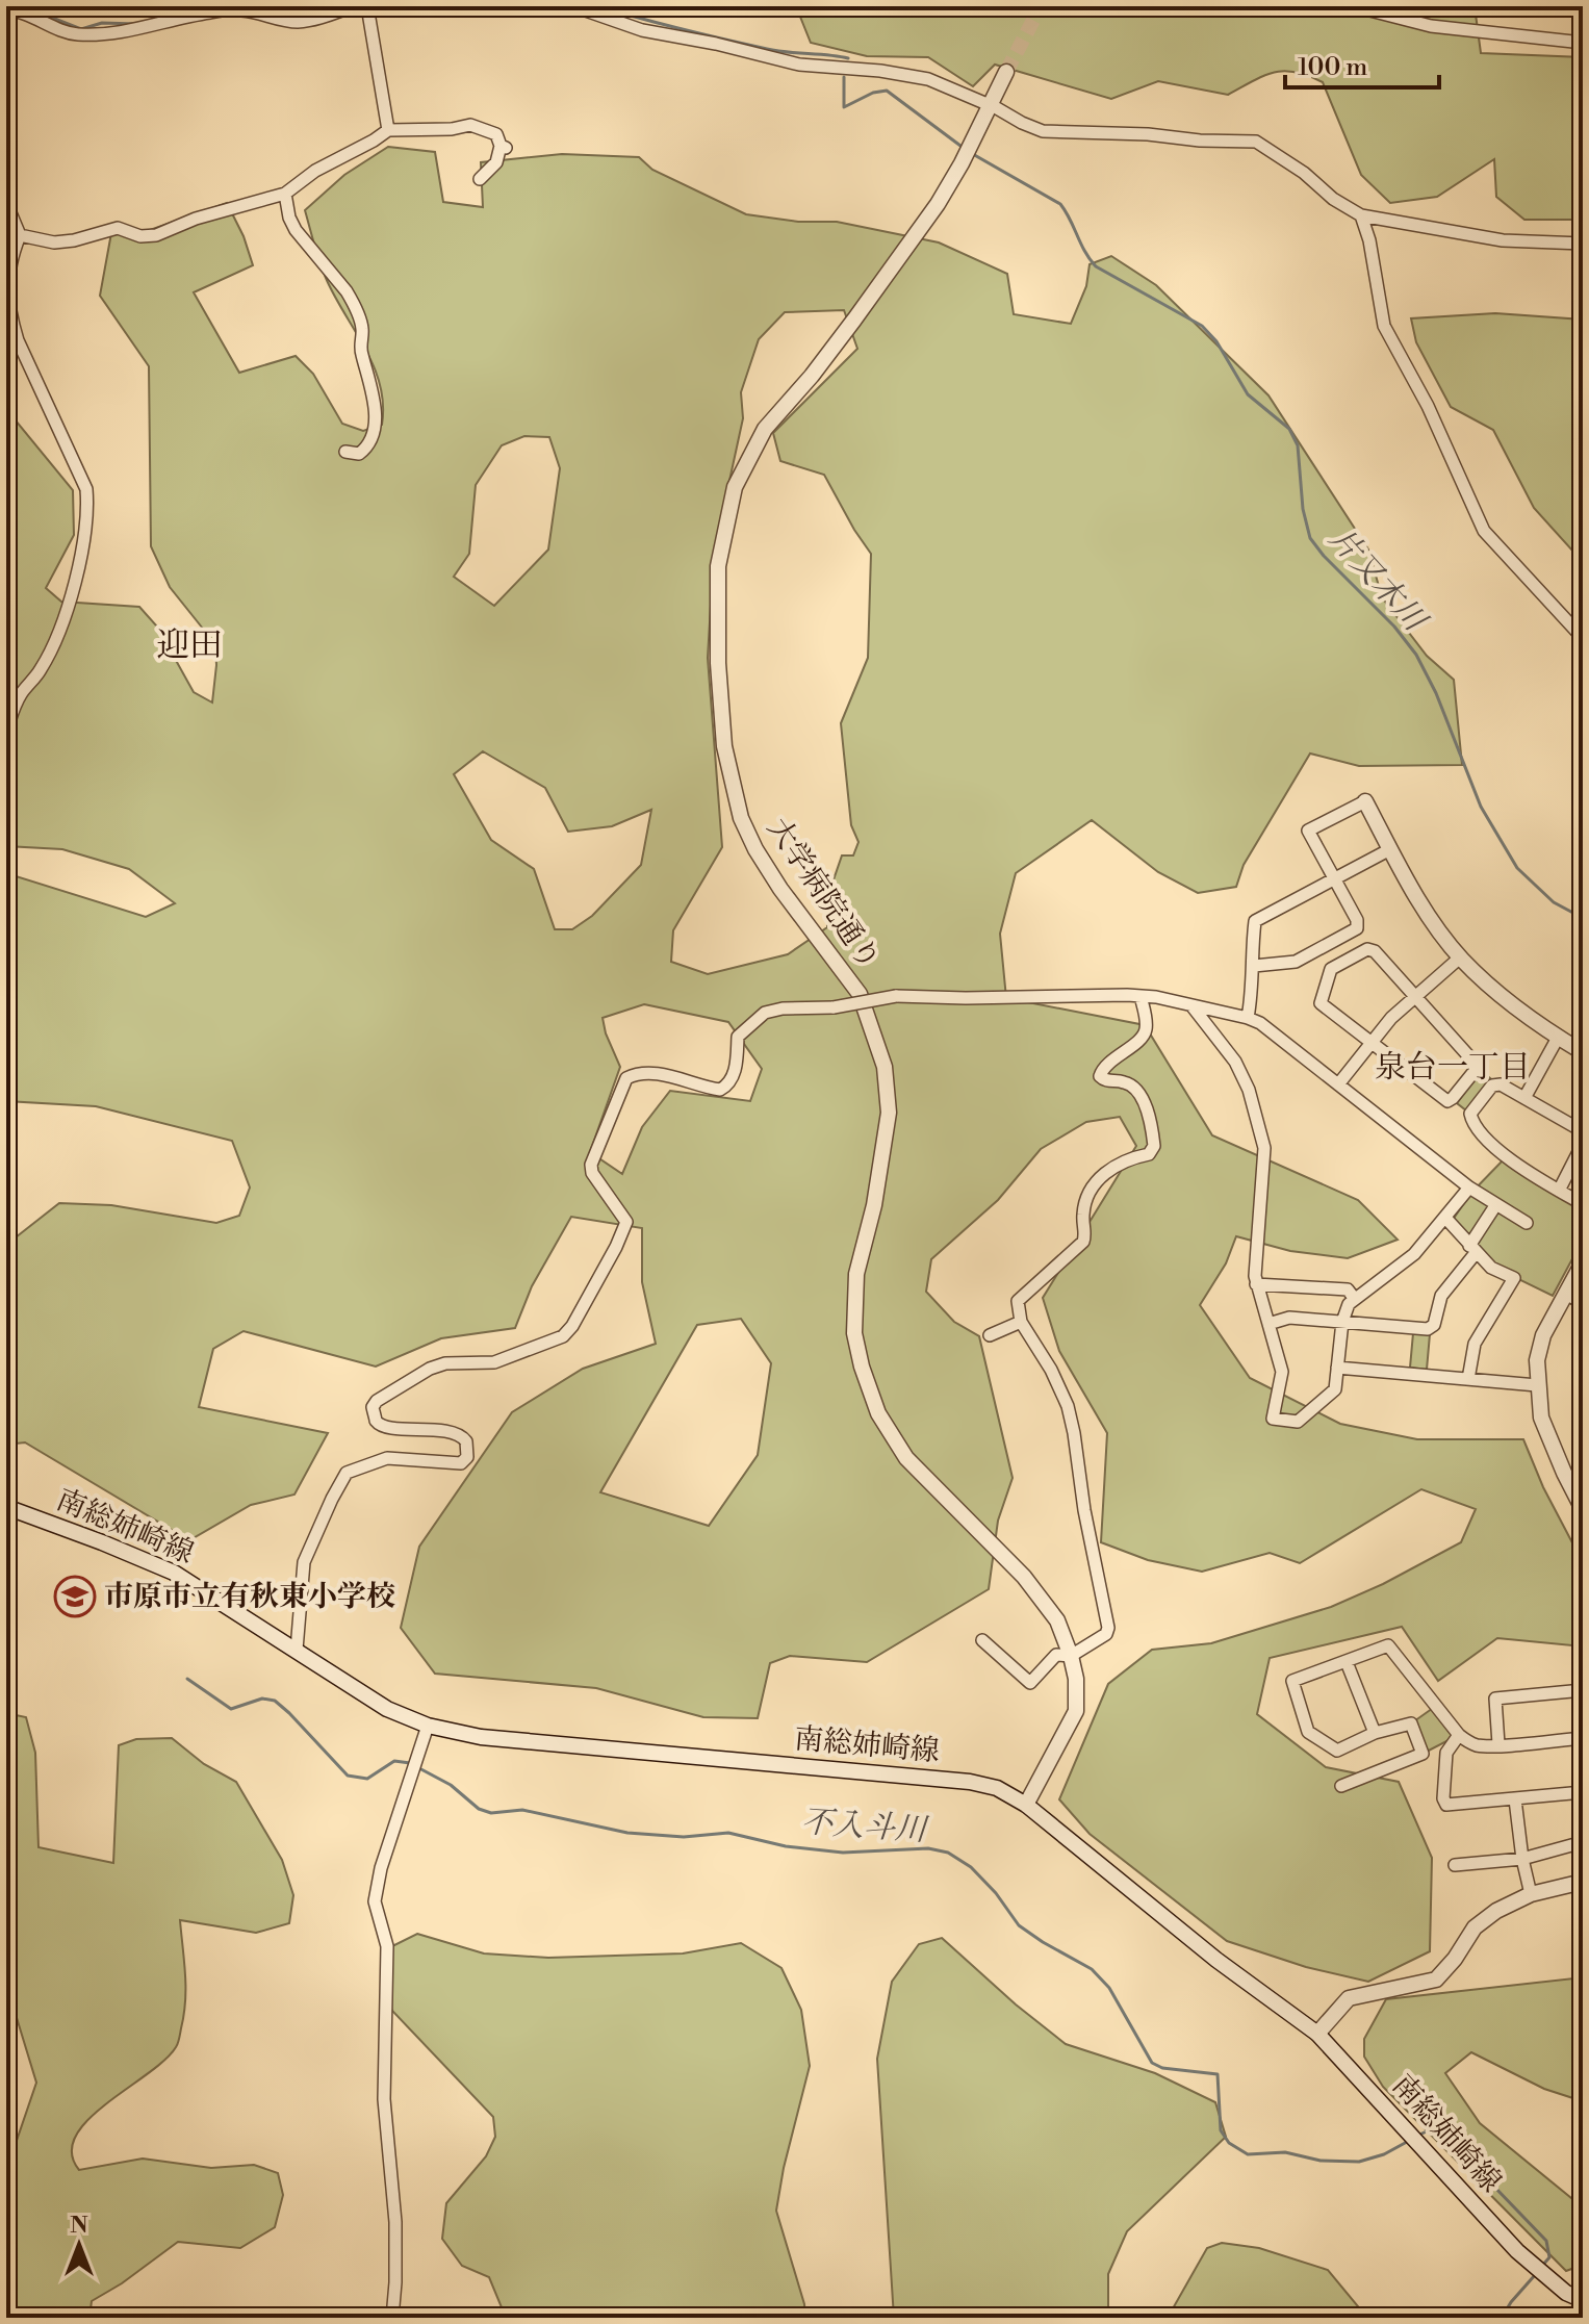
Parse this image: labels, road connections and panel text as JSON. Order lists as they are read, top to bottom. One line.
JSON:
{"streets":{"street":["大学病院通り","南総姉崎線"]},"crossings":[["大学病院通り","南総姉崎線"]],"districts":["迎田","泉台一丁目"],"water":["片又木川","不入斗川"],"places":{"school or university":["市原市立有秋東小学校"]},"scale_bar":"100 m","north":"top"}
